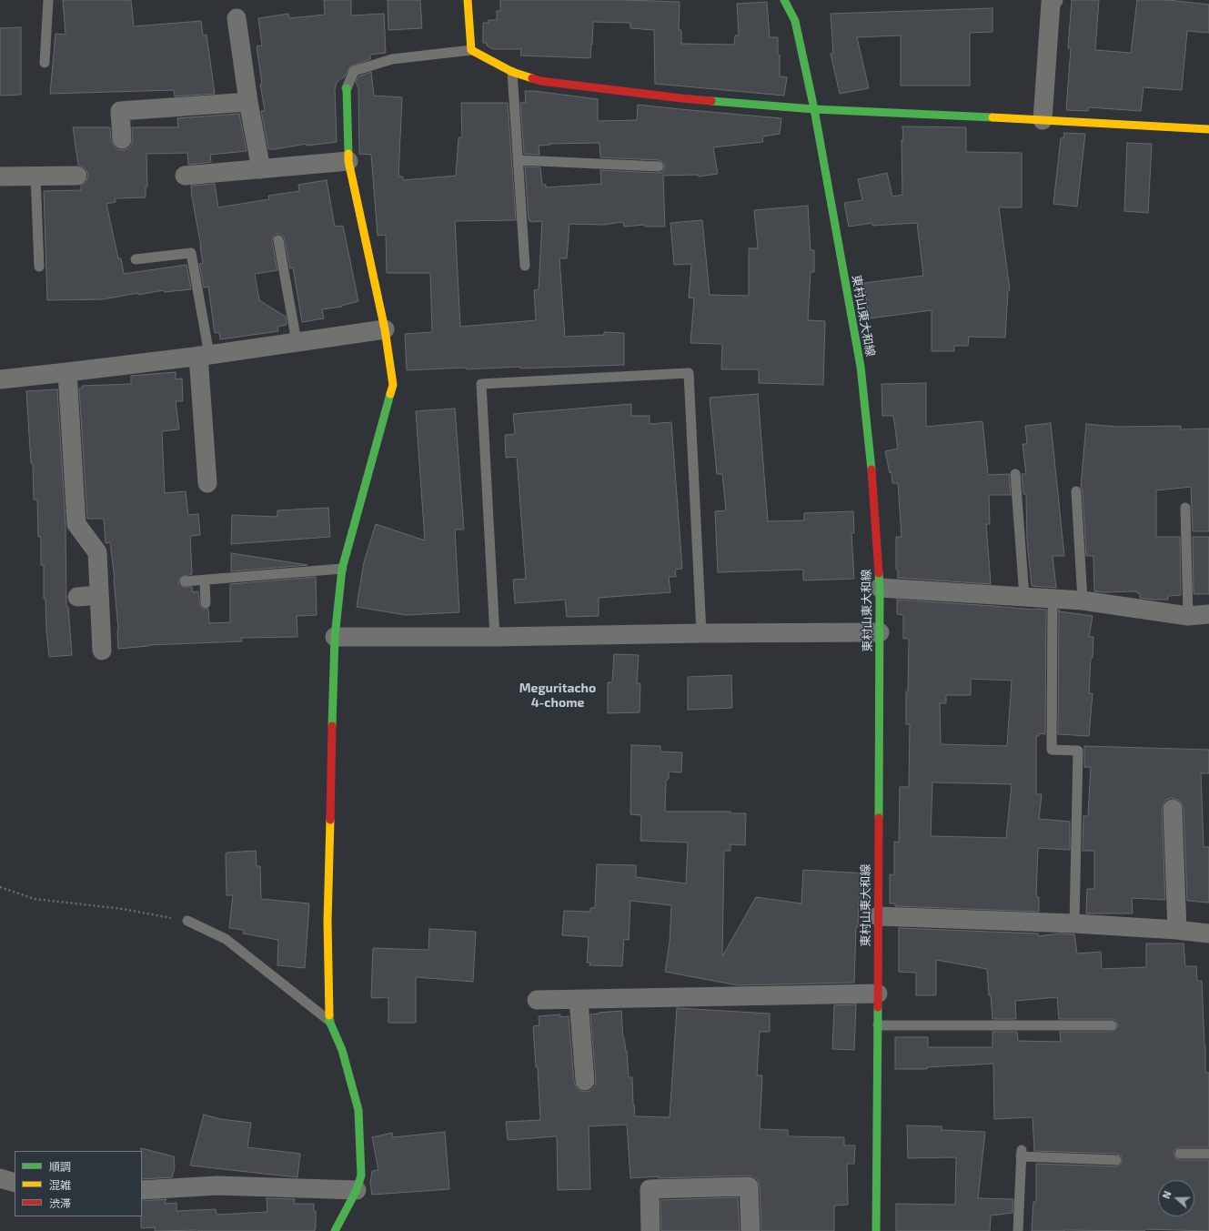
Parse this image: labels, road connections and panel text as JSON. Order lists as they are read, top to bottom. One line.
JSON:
{"streets":{"street":["東村山東大和線"]},"districts":["Meguritacho 4-chome"],"legend":["順調","混雑","渋滞"],"north":"left"}
